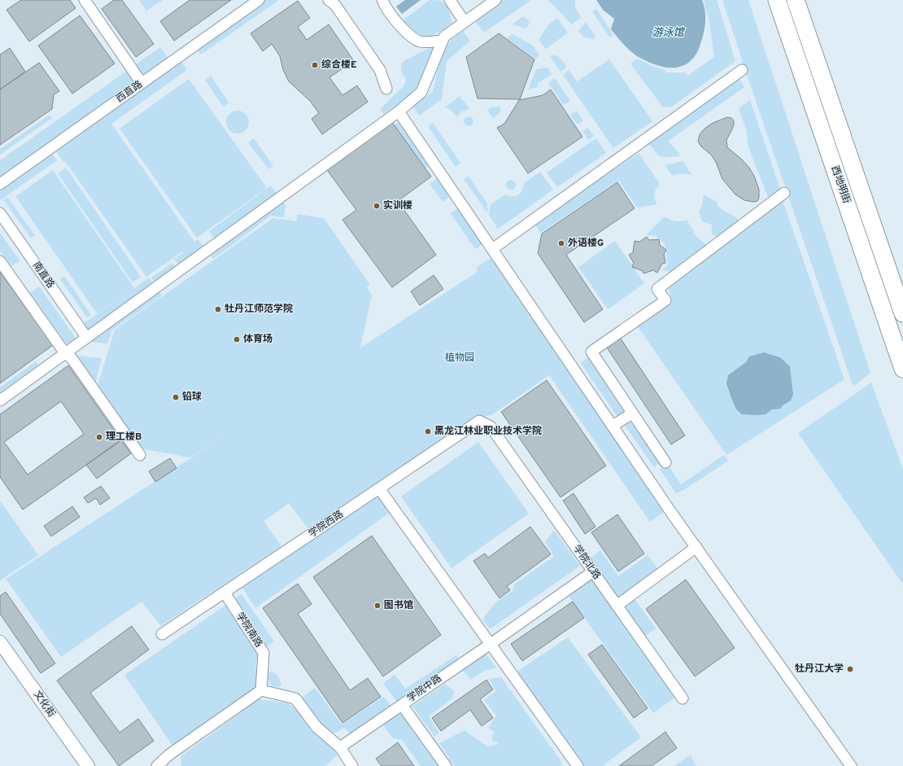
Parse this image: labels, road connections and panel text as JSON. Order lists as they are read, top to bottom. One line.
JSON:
{"streets":{"highway":["西地明街"],"street":["西直路","南直路","学院西路","学院北路","学院南路","学院中路","文化街"]},"crossings":[["学院西路","学院北路"],["学院西路","学院南路"],["学院北路","学院中路"]],"water":["游泳馆"],"parks":["植物园"],"places":["综合楼E","实训楼","外语楼G","牡丹江师范学院","体育场","铅球","黑龙江林业职业技术学院","理工楼B","图书馆","牡丹江大学"]}
